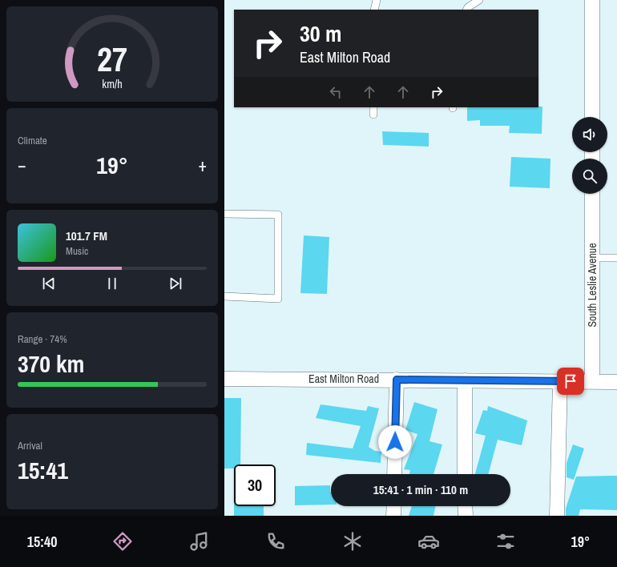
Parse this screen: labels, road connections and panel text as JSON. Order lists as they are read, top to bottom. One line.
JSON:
{"streets":{"street":["South Leslie Avenue","East Milton Road"]},"crossings":[["South Leslie Avenue","East Milton Road"]],"page":{"turn":["30 m","East Milton Road"],"tile":["Climate",["Range · 74%","370 km"],["Arrival","15:41"]],"heat":["−","19°","+"],"song":["101.7 FM","Music"],"limit":"30","trip":"15:41 · 1 min · 110 m","tabs":["15:40","19°"],"gauge":["27","km/h"]}}
